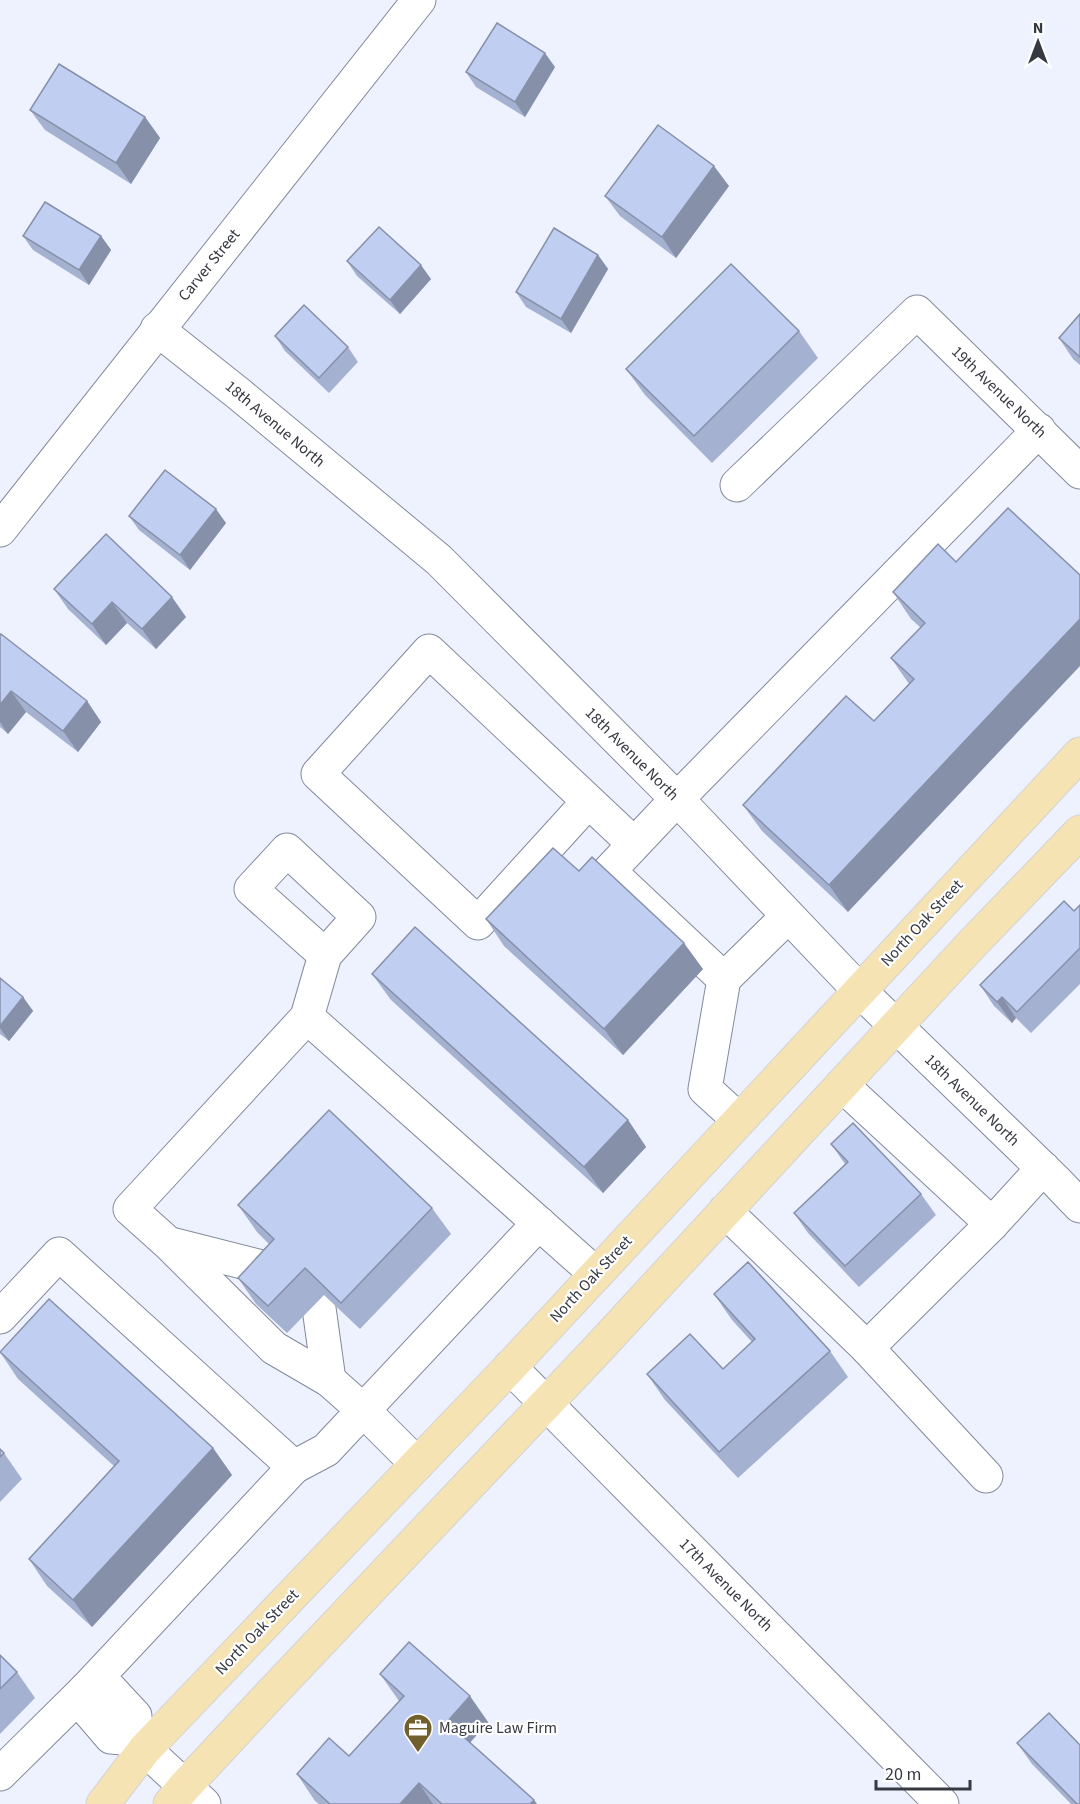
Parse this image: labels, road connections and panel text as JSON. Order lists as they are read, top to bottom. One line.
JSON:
{"streets":{"main road":["North Oak Street"],"street":["Carver Street","19th Avenue North","18th Avenue North","17th Avenue North"]},"crossings":[["Carver Street","18th Avenue North"],["18th Avenue North","North Oak Street"],["North Oak Street","17th Avenue North"]],"places":{"office":["Maguire Law Firm"]},"scale_bar":"20 m","north":"top"}
